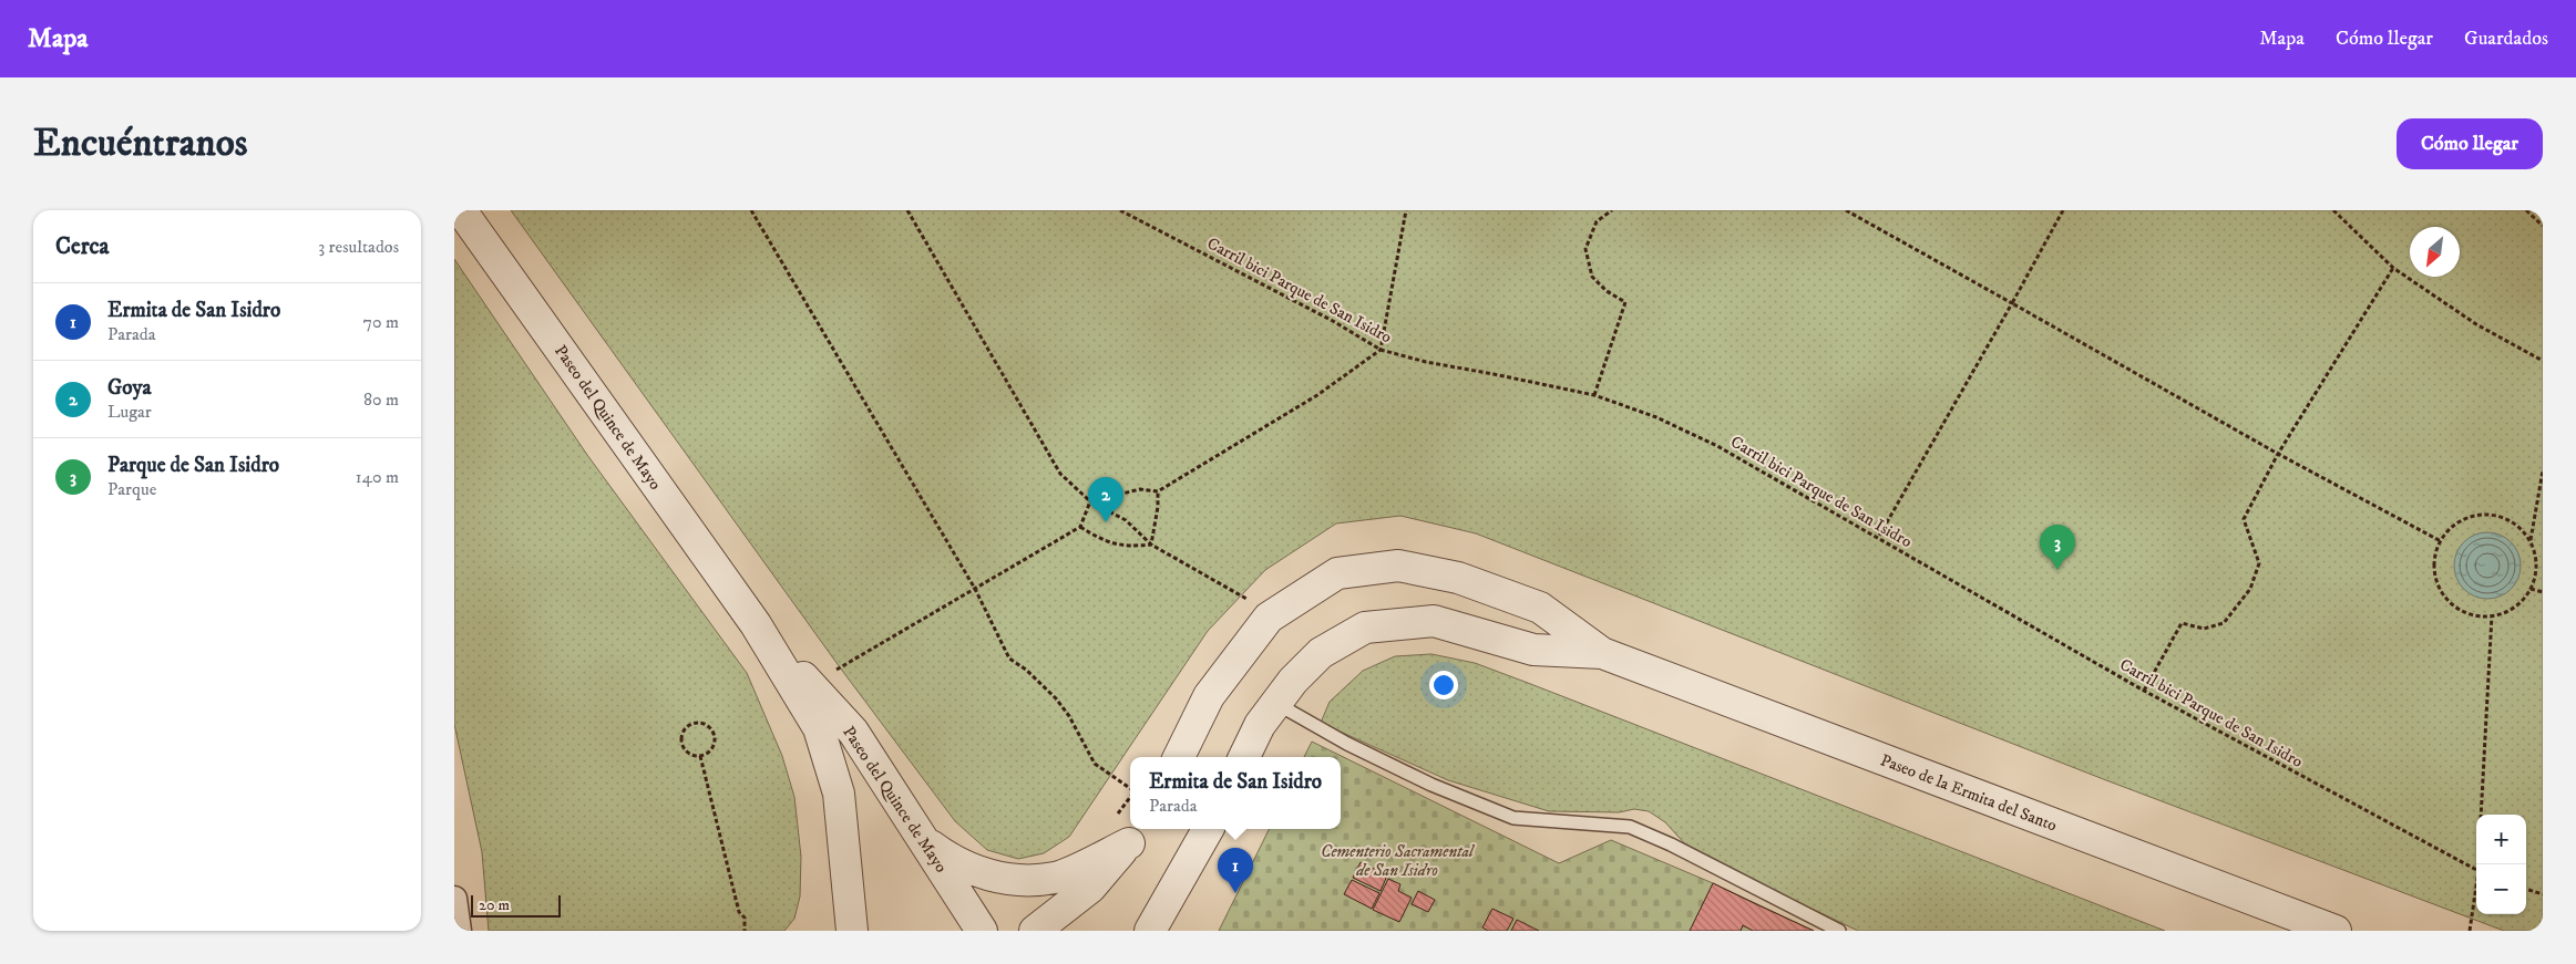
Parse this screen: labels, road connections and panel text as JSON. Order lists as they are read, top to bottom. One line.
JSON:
{"streets":{"street":["Paseo del Quince de Mayo","Paseo de la Ermita del Santo"],"path":["Carril bici Parque de San Isidro"]},"parks":["Cementerio Sacramental de San Isidro"],"scale_bar":"20 m","north":"bottom left","page":{"header":"Mapa","nav":["Mapa","Cómo llegar","Guardados"],"buttons":"Cómo llegar","title":"Encuéntranos","heading":["Cerca","3 resultados"],"list":[{"mark":"1","name":"Ermita de San Isidro","note":"Parada","value":"70 m"},{"mark":"2","name":"Goya","note":"Lugar","value":"80 m"},{"mark":"3","name":"Parque de San Isidro","note":"Parque","value":"140 m"}],"pins":["2","3","1"],"popup":["Ermita de San Isidro","Parada"],"map_buttons":["+","−"],"scale":"20 m"}}
